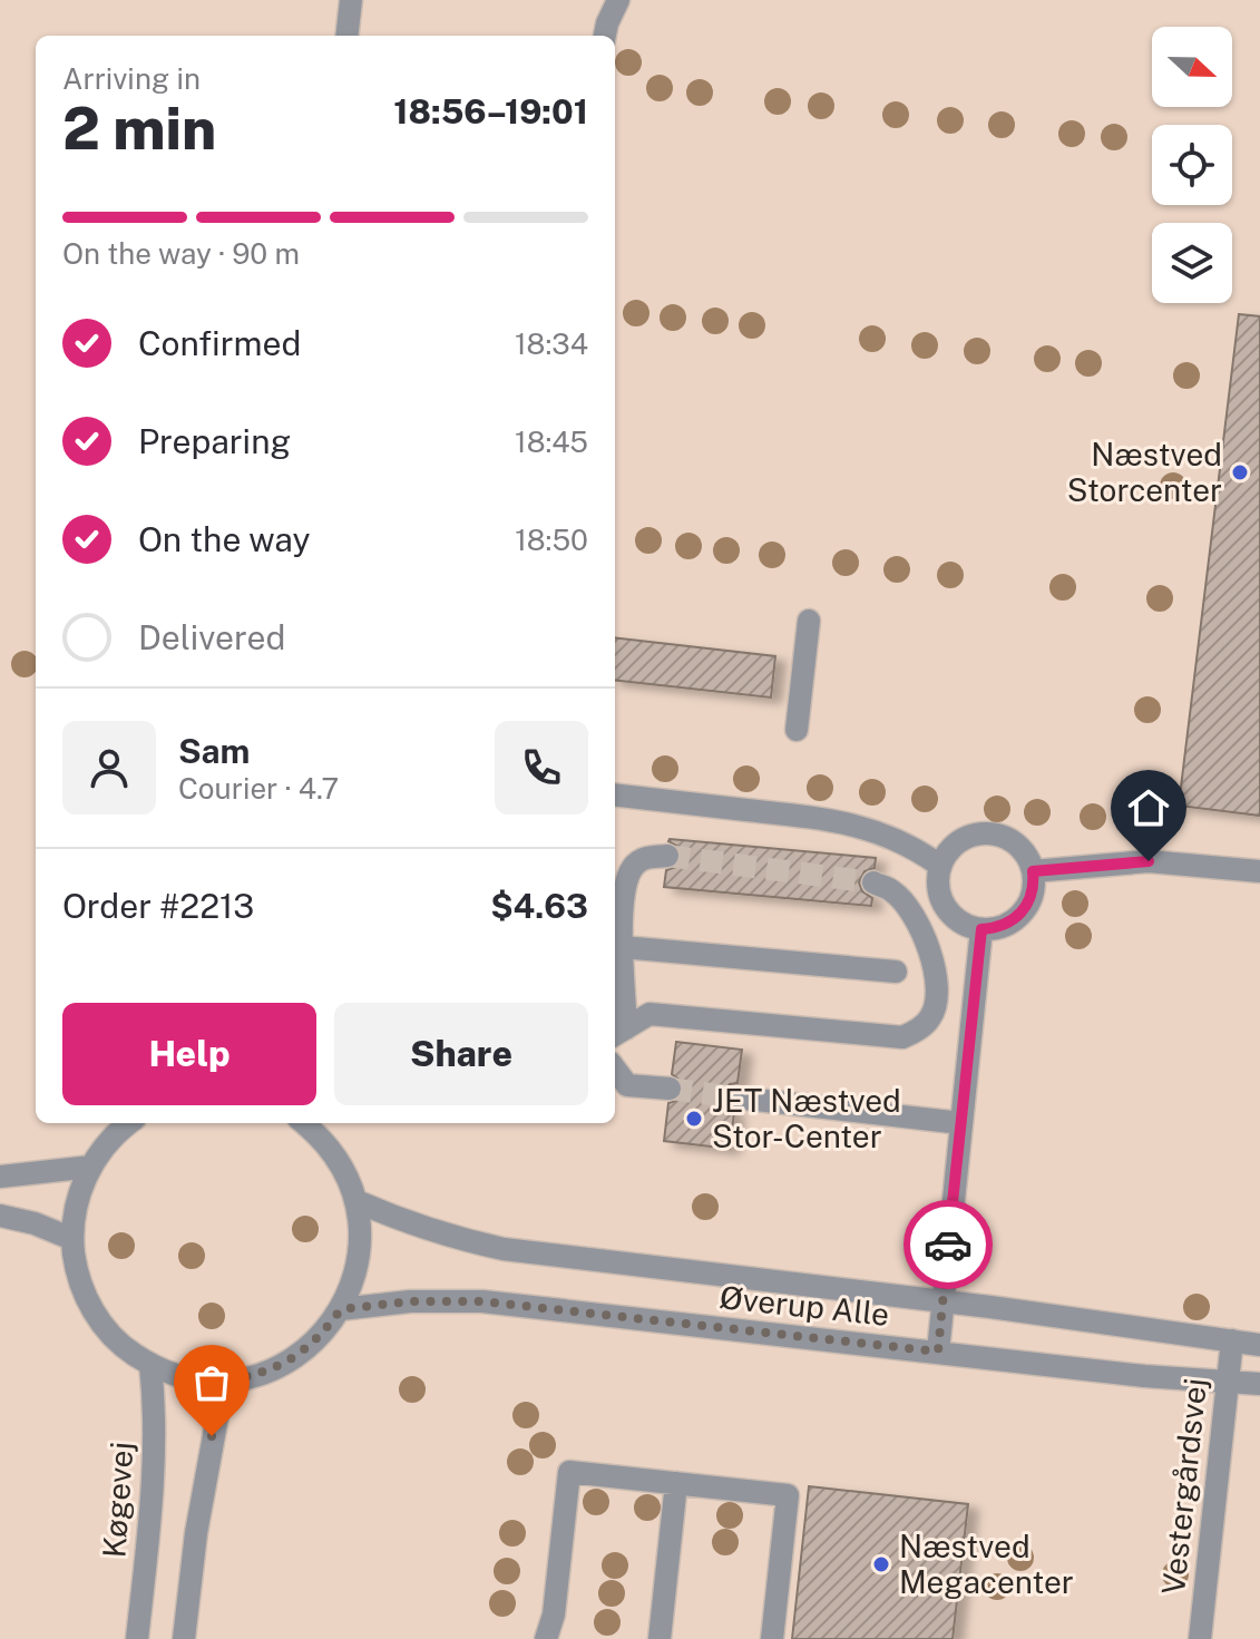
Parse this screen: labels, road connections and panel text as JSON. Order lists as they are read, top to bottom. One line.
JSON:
{"streets":{"street":["Øverup Alle","Vestergårdsvej","Køgevej"]},"crossings":[["Øverup Alle","Vestergårdsvej"]],"places":["Næstved Storcenter","JET Næstved Stor-Center","Næstved Megacenter"],"north":"right","page":{"heading":["2 min","Arriving in","18:56–19:01"],"panel":["Sam","Courier · 4.7","Order #2213","$4.63"],"bar":"On the way · 90 m","list":[["Confirmed","18:34"],["Preparing","18:45"],["On the way","18:50"],"Delivered"],"buttons":["Help","Share"]}}
